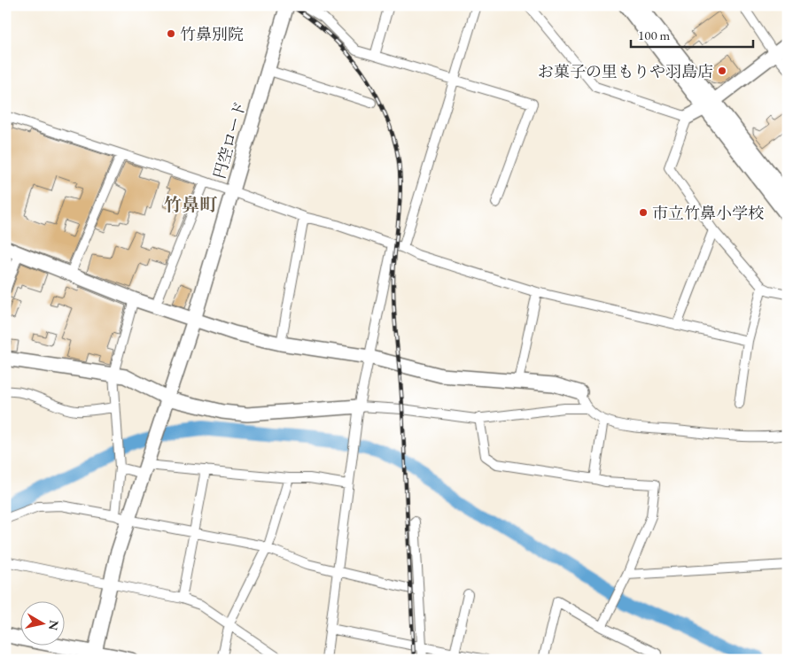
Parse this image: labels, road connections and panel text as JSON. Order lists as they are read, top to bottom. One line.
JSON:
{"streets":{"street":["円空ロード"]},"districts":["竹鼻町"],"places":["竹鼻別院","お菓子の里もりや羽島店","市立竹鼻小学校"],"scale_bar":"100 m","north":"right"}
